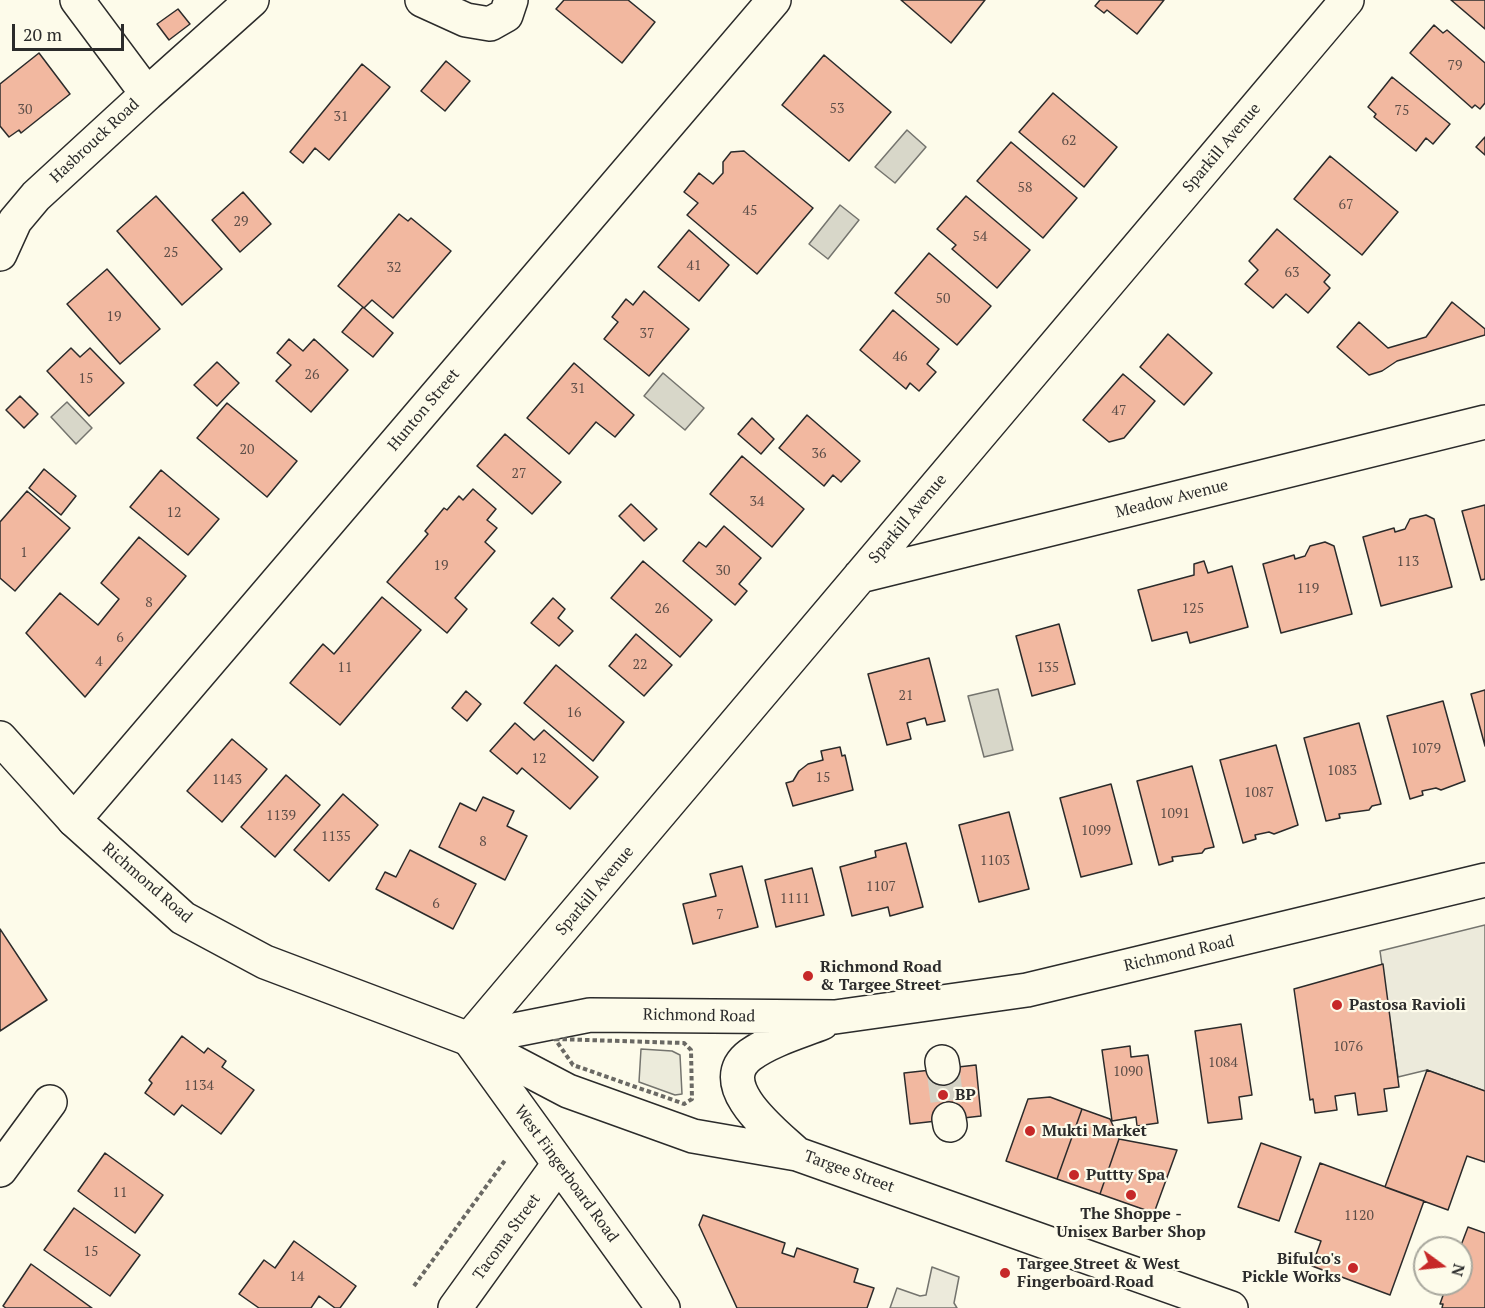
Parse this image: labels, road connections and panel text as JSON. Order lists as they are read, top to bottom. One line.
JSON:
{"streets":{"street":["Hasbrouck Road","Sparkill Avenue","Hunton Street","Meadow Avenue","Richmond Road","Targee Street","West Fingerboard Road","Tacoma Street"]},"crossings":[["Sparkill Avenue","Meadow Avenue"],["Sparkill Avenue","Richmond Road"],["Sparkill Avenue","Targee Street"],["Sparkill Avenue","West Fingerboard Road"],["Hunton Street","Richmond Road"],["Richmond Road","Targee Street"],["Richmond Road","West Fingerboard Road"],["Targee Street","West Fingerboard Road"],["West Fingerboard Road","Tacoma Street"]],"places":["Richmond Road & Targee Street","Pastosa Ravioli","BP","Mukti Market","Puttty Spa","The Shoppe - Unisex Barber Shop","Bifulco's Pickle Works","Targee Street & West Fingerboard Road"],"house_numbers":["79","53","30","75","31","62","58","67","45","29","54","25","41","32","63","50","19","37","46","26","15","31","47","20","36","27","34","12","1","113","19","30","119","8","26","125","6","4","22","11","135","21","16","1079","12","1083","15","1143","1087","1091","1139","1099","1135","8","1103","1107","1111","6","7","1076","1084","1090","1134","11","1120","15","14"],"scale_bar":"20 m","north":"right"}
